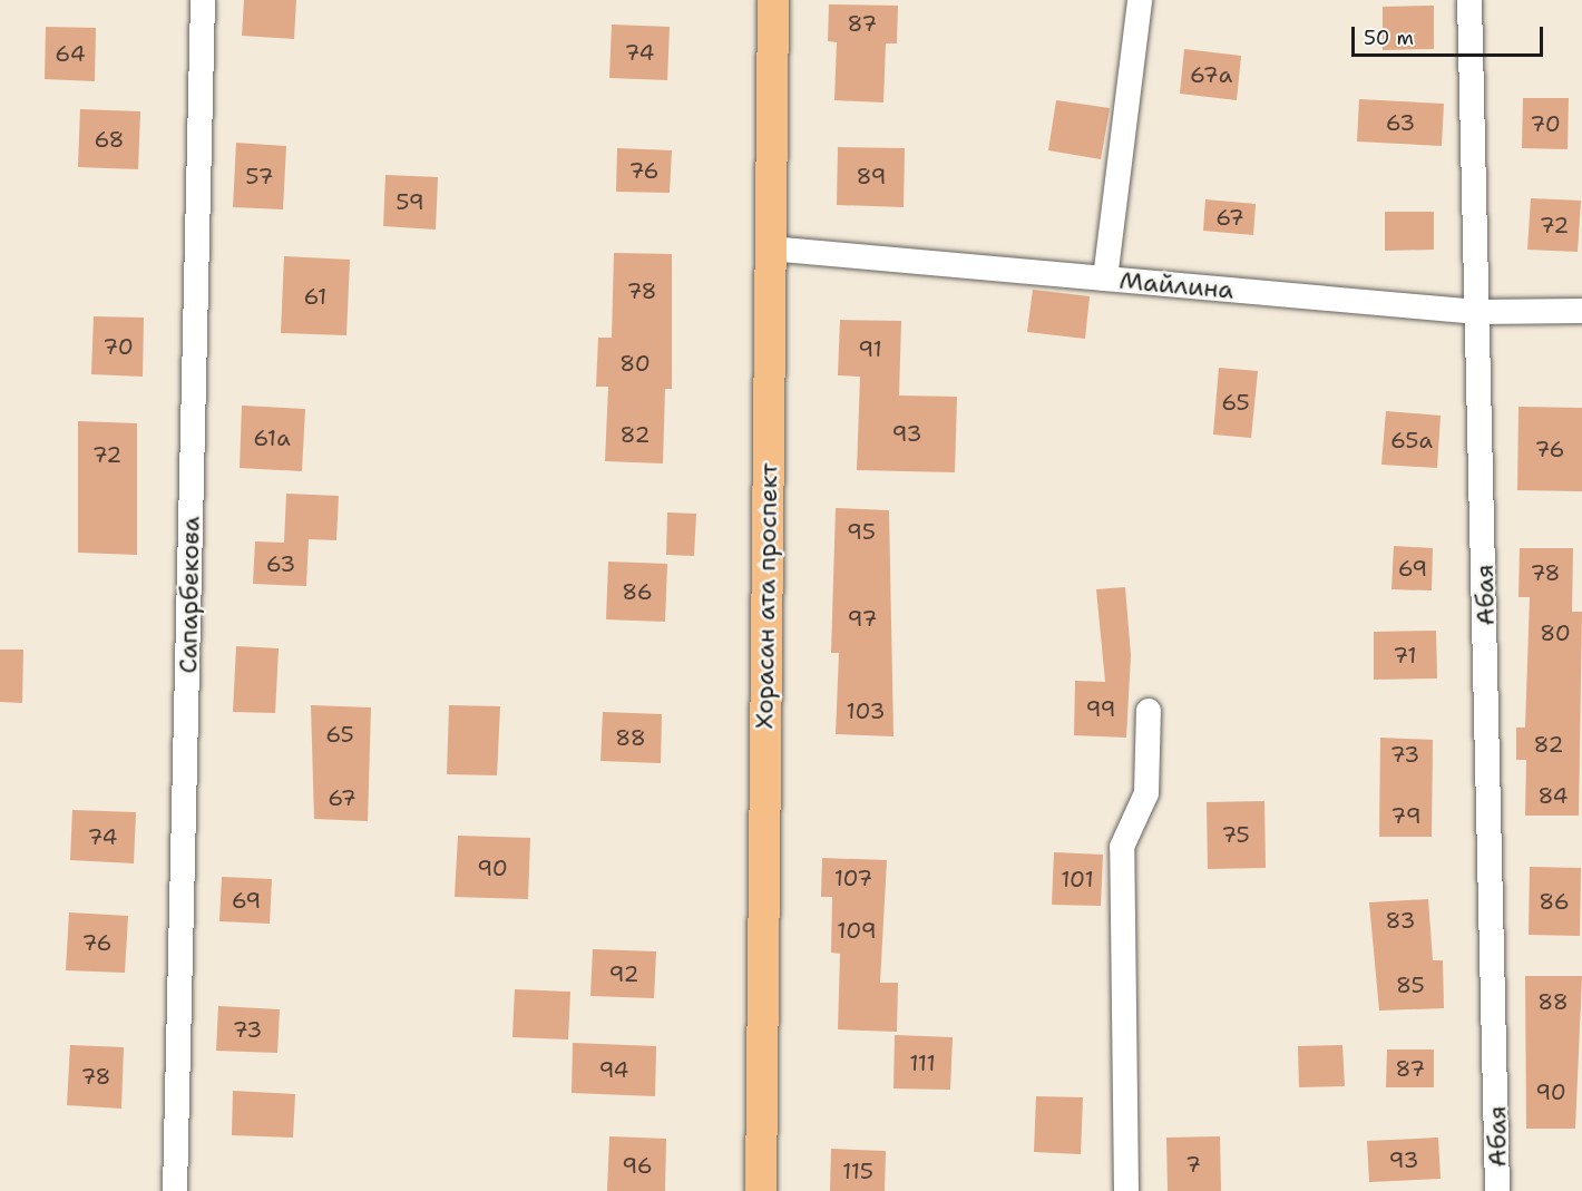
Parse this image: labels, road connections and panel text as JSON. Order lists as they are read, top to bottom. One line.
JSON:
{"streets":{"main road":["Хорасан ата проспект"],"street":["Майлина","Сапарбекова","Абая"]},"crossings":[["Майлина","Абая"],["Майлина","Хорасан ата проспект"]],"house_numbers":["87","74","64","67а","63","70","68","76","57","89","59","67","72","78","61","70","91","80","65","93","82","61а","65а","76","72","95","63","69","78","86","97","80","71","99","103","65","88","82","73","84","67","79","75","74","90","107","101","69","86","83","109","76","92","85","88","73","111","87","94","78","90","93","7","96","115"],"scale_bar":"50 m"}
